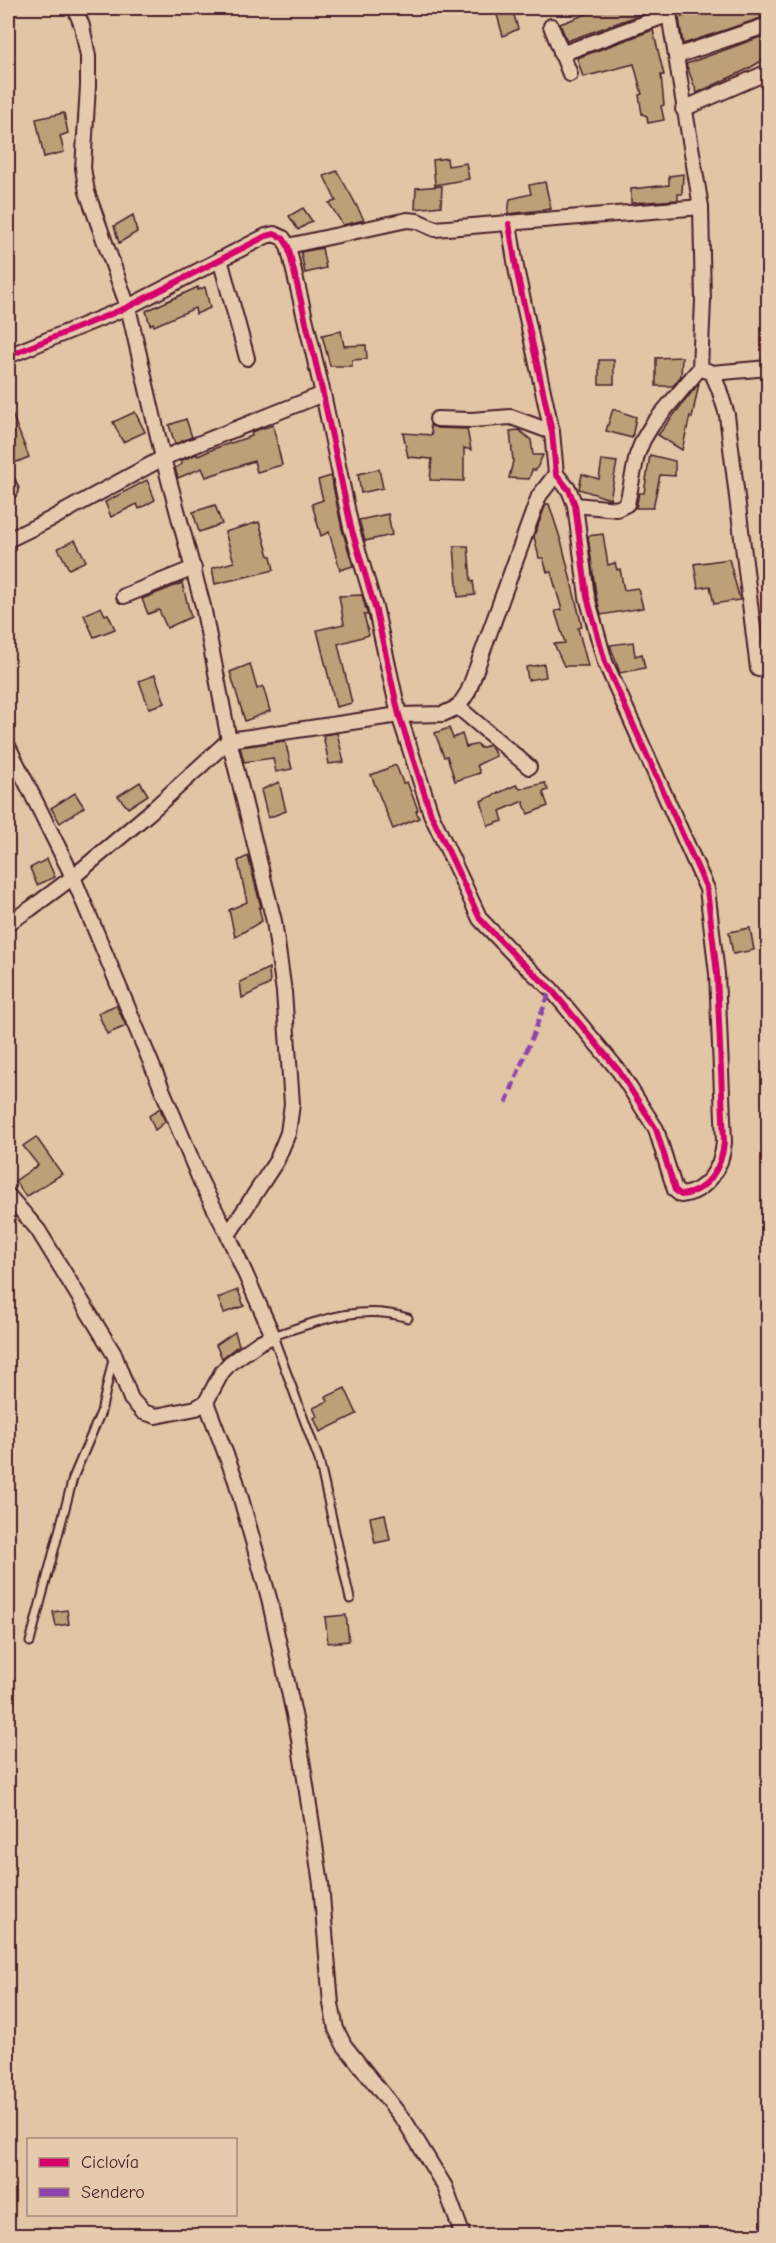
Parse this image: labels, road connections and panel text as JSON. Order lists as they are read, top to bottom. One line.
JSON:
{"legend":["Ciclovía","Sendero"]}
